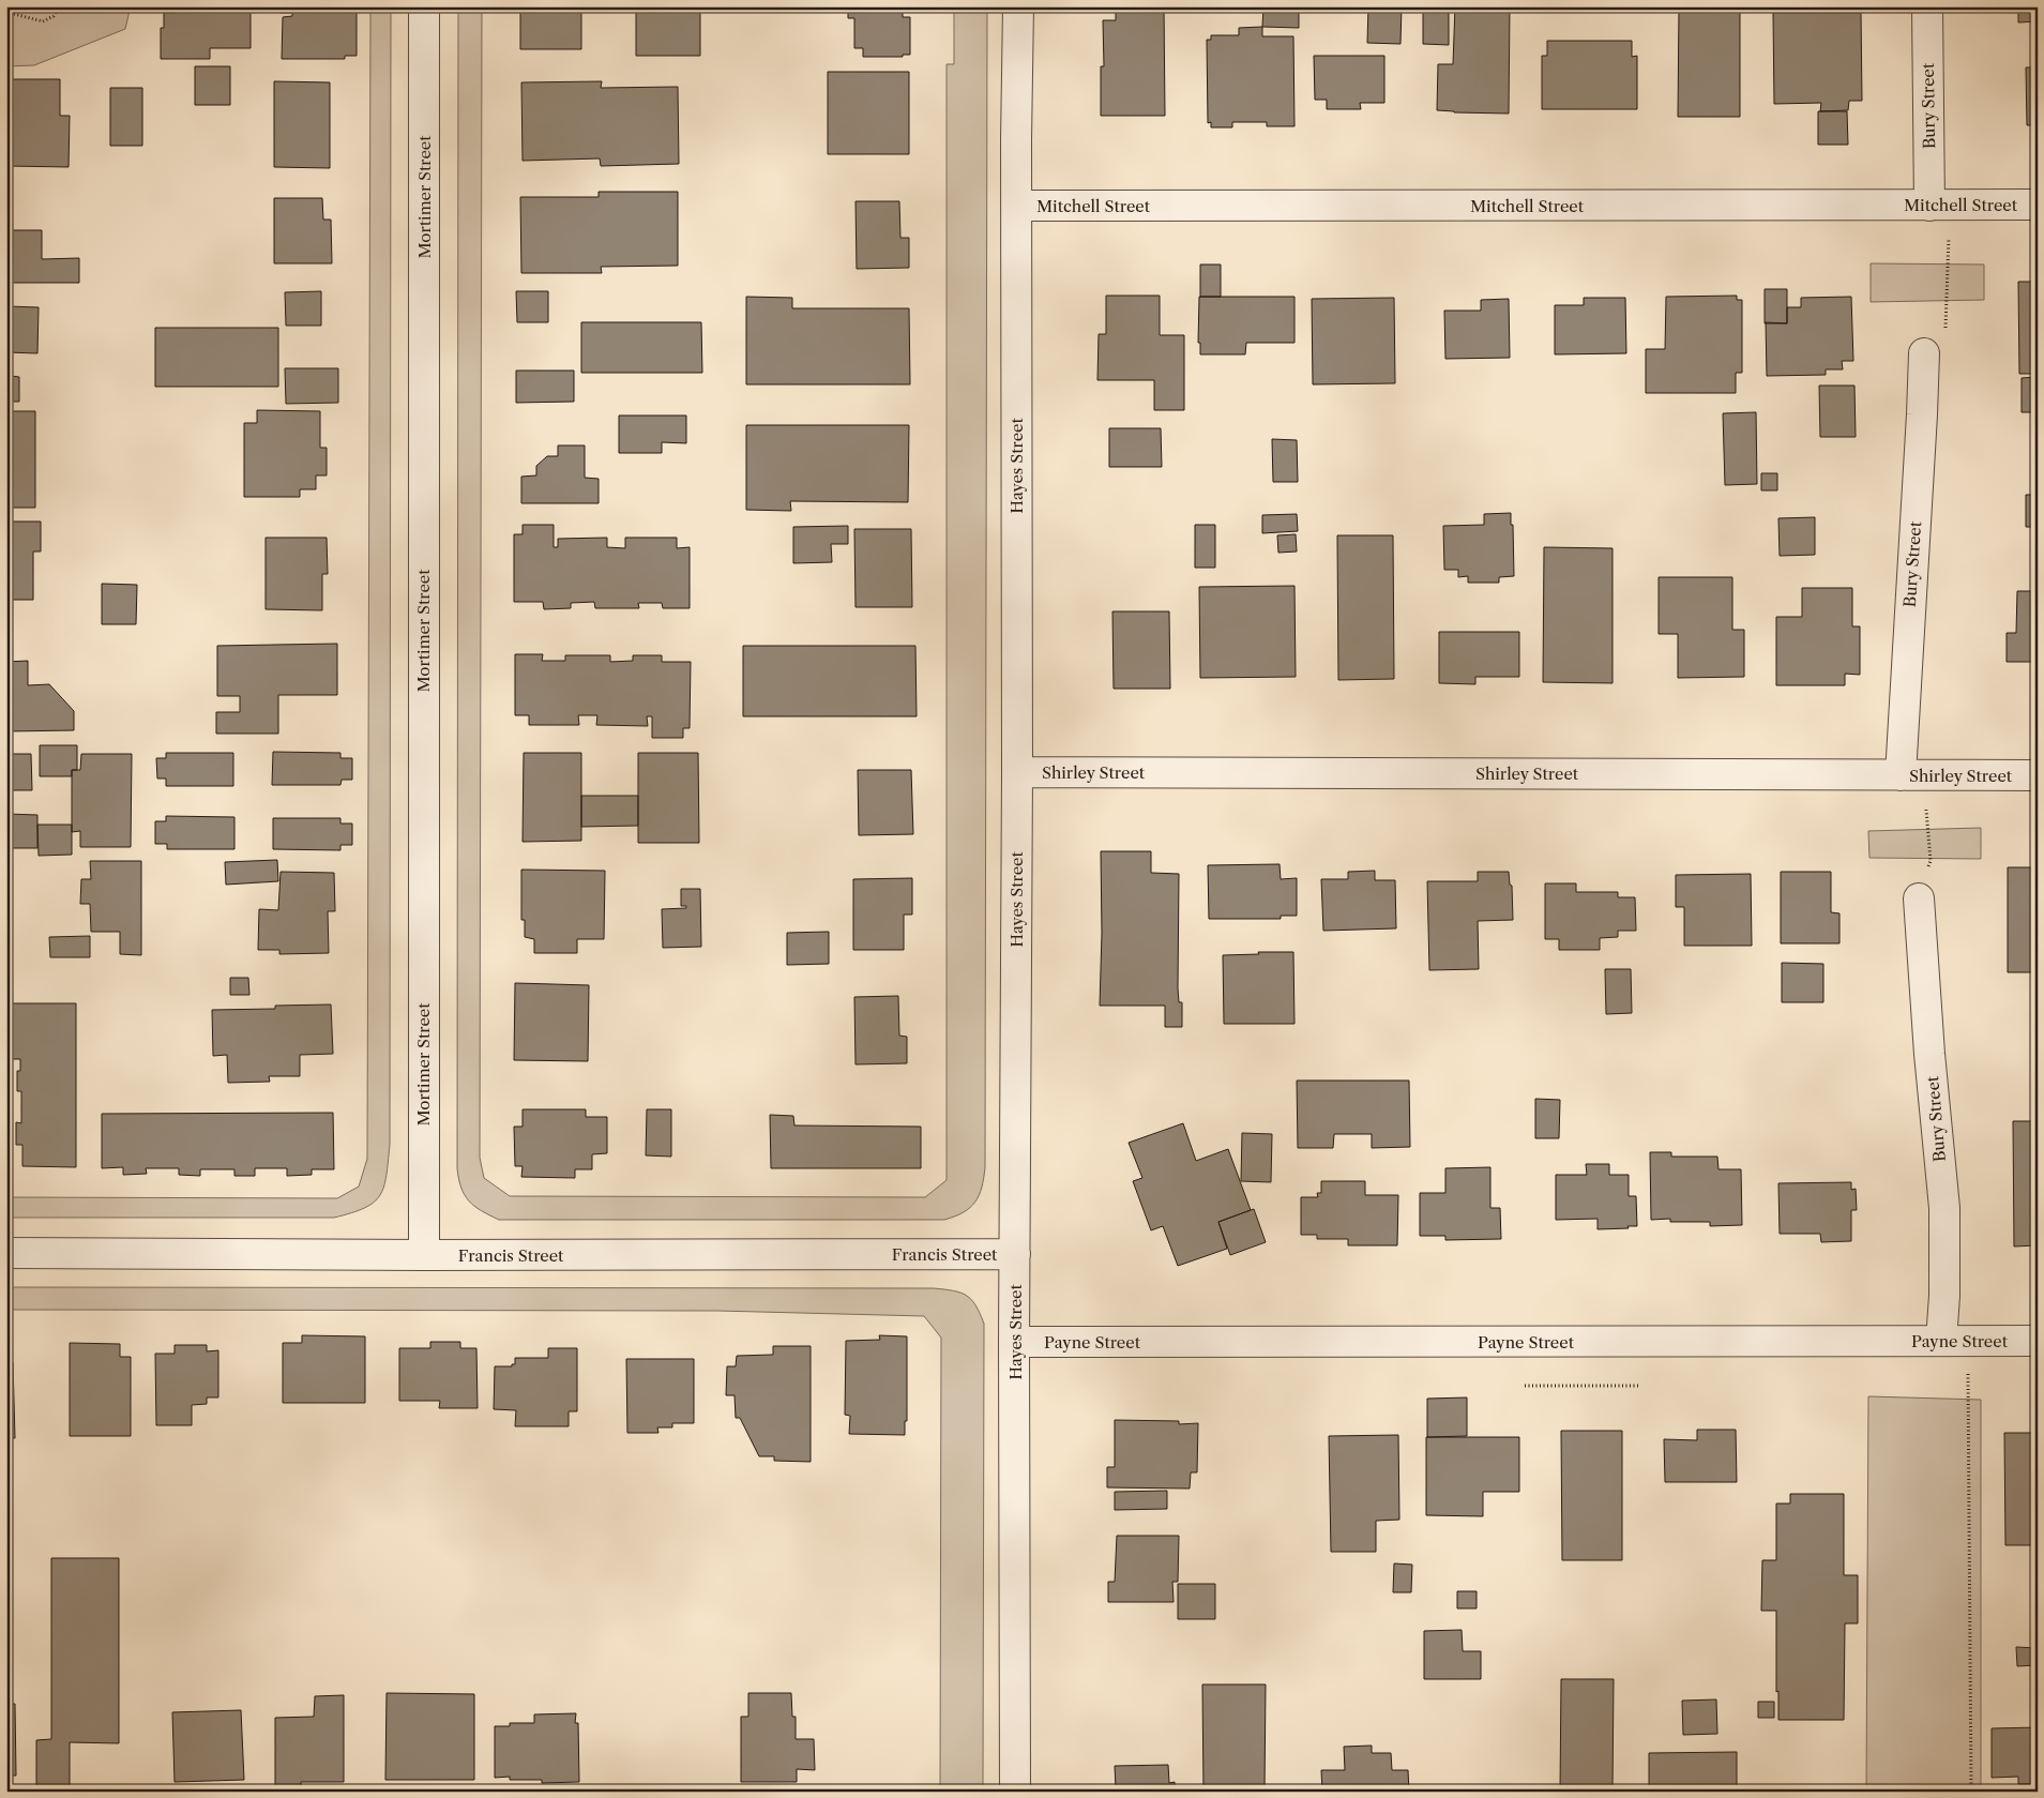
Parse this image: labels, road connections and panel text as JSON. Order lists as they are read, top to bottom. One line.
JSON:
{"streets":{"street":["Bury Street","Mortimer Street","Mitchell Street","Hayes Street","Shirley Street","Francis Street","Payne Street"]},"crossings":[["Bury Street","Mitchell Street"],["Bury Street","Shirley Street"],["Bury Street","Payne Street"],["Mortimer Street","Francis Street"],["Mitchell Street","Hayes Street"],["Hayes Street","Shirley Street"],["Hayes Street","Francis Street"],["Hayes Street","Payne Street"]]}
